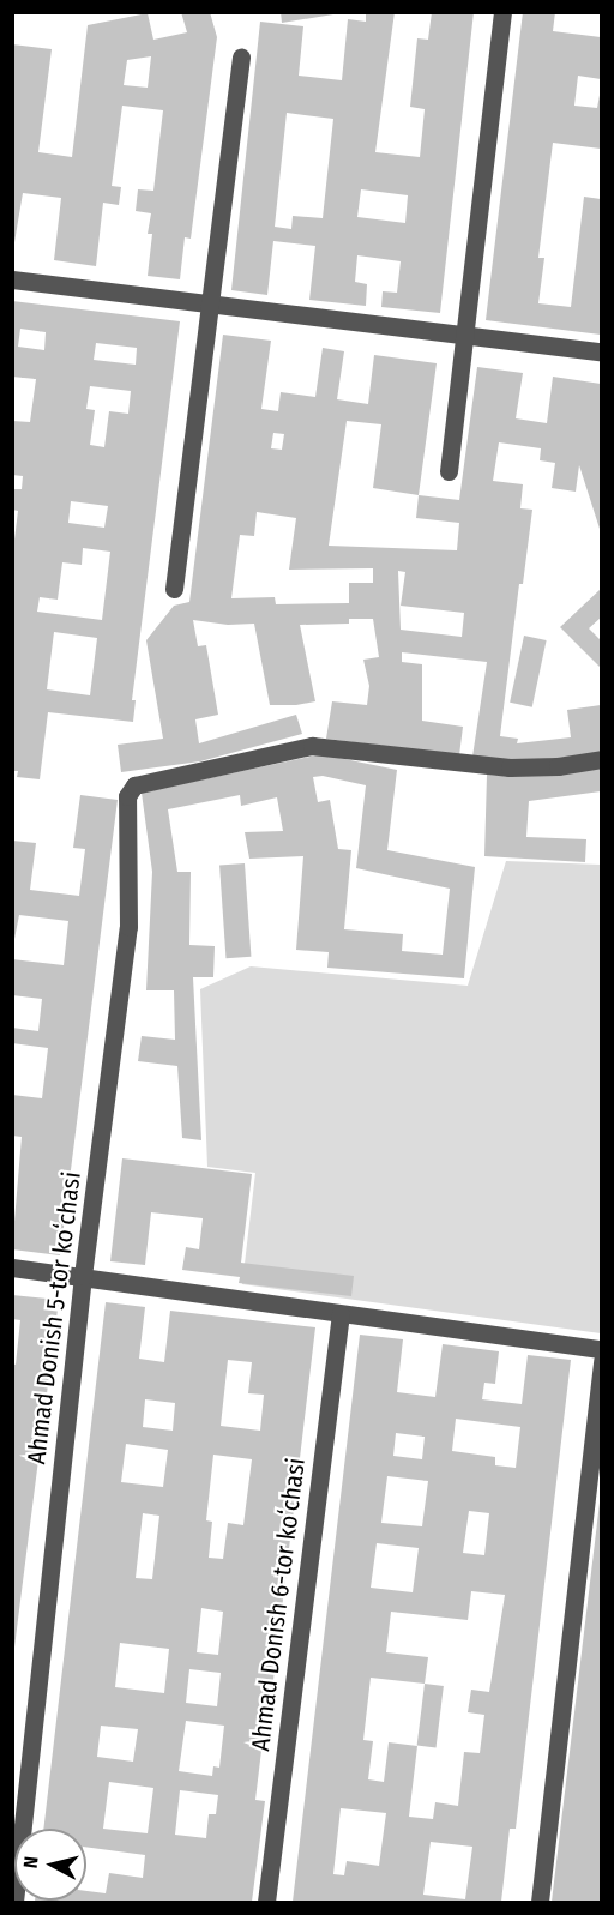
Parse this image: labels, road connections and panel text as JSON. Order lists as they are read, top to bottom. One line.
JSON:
{"streets":{"street":["Ahmad Donish 5-tor koʻchasi","Ahmad Donish 6-tor koʻchasi"]},"north":"left"}
